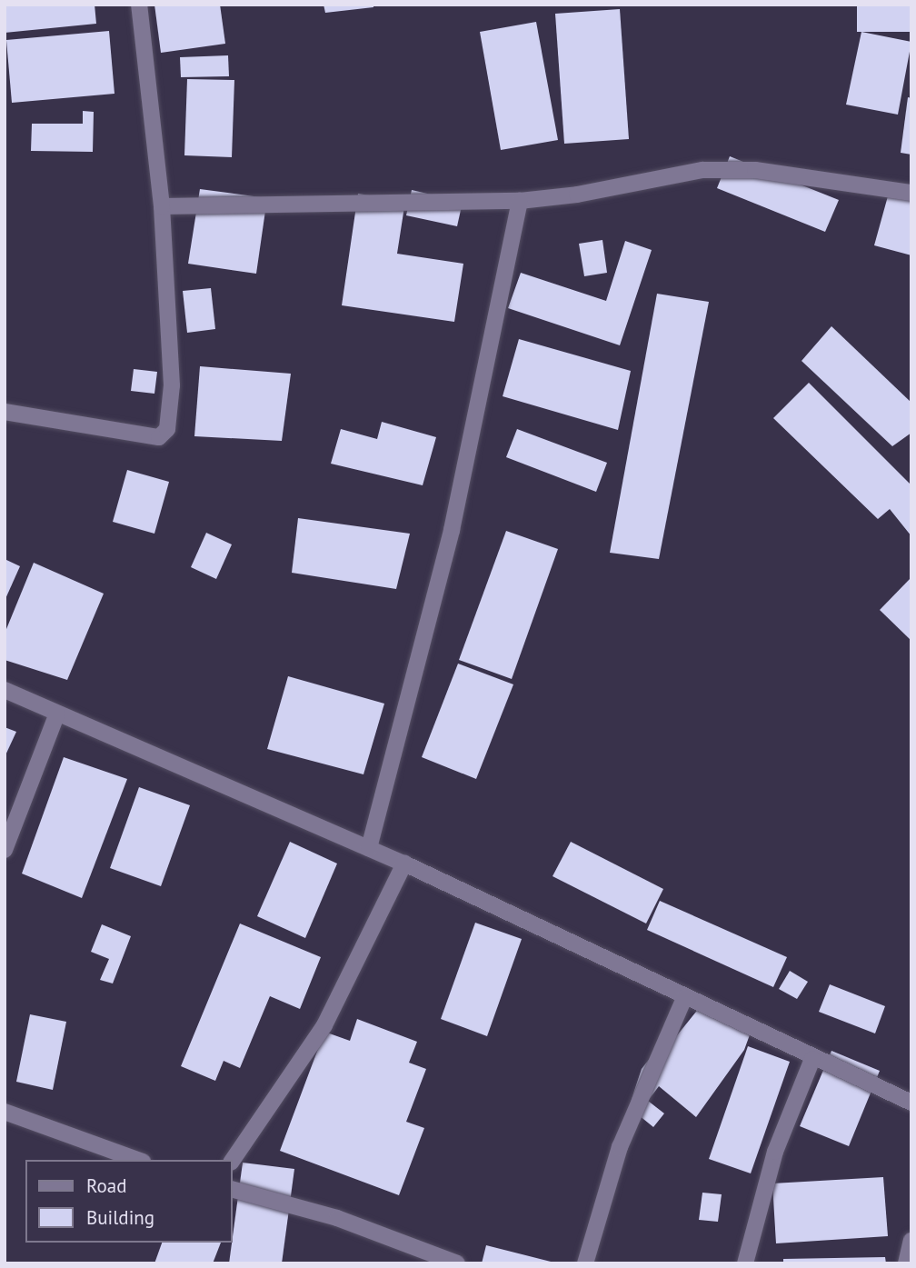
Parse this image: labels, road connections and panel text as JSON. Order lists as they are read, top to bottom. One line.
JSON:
{"legend":["Road","Building"]}
